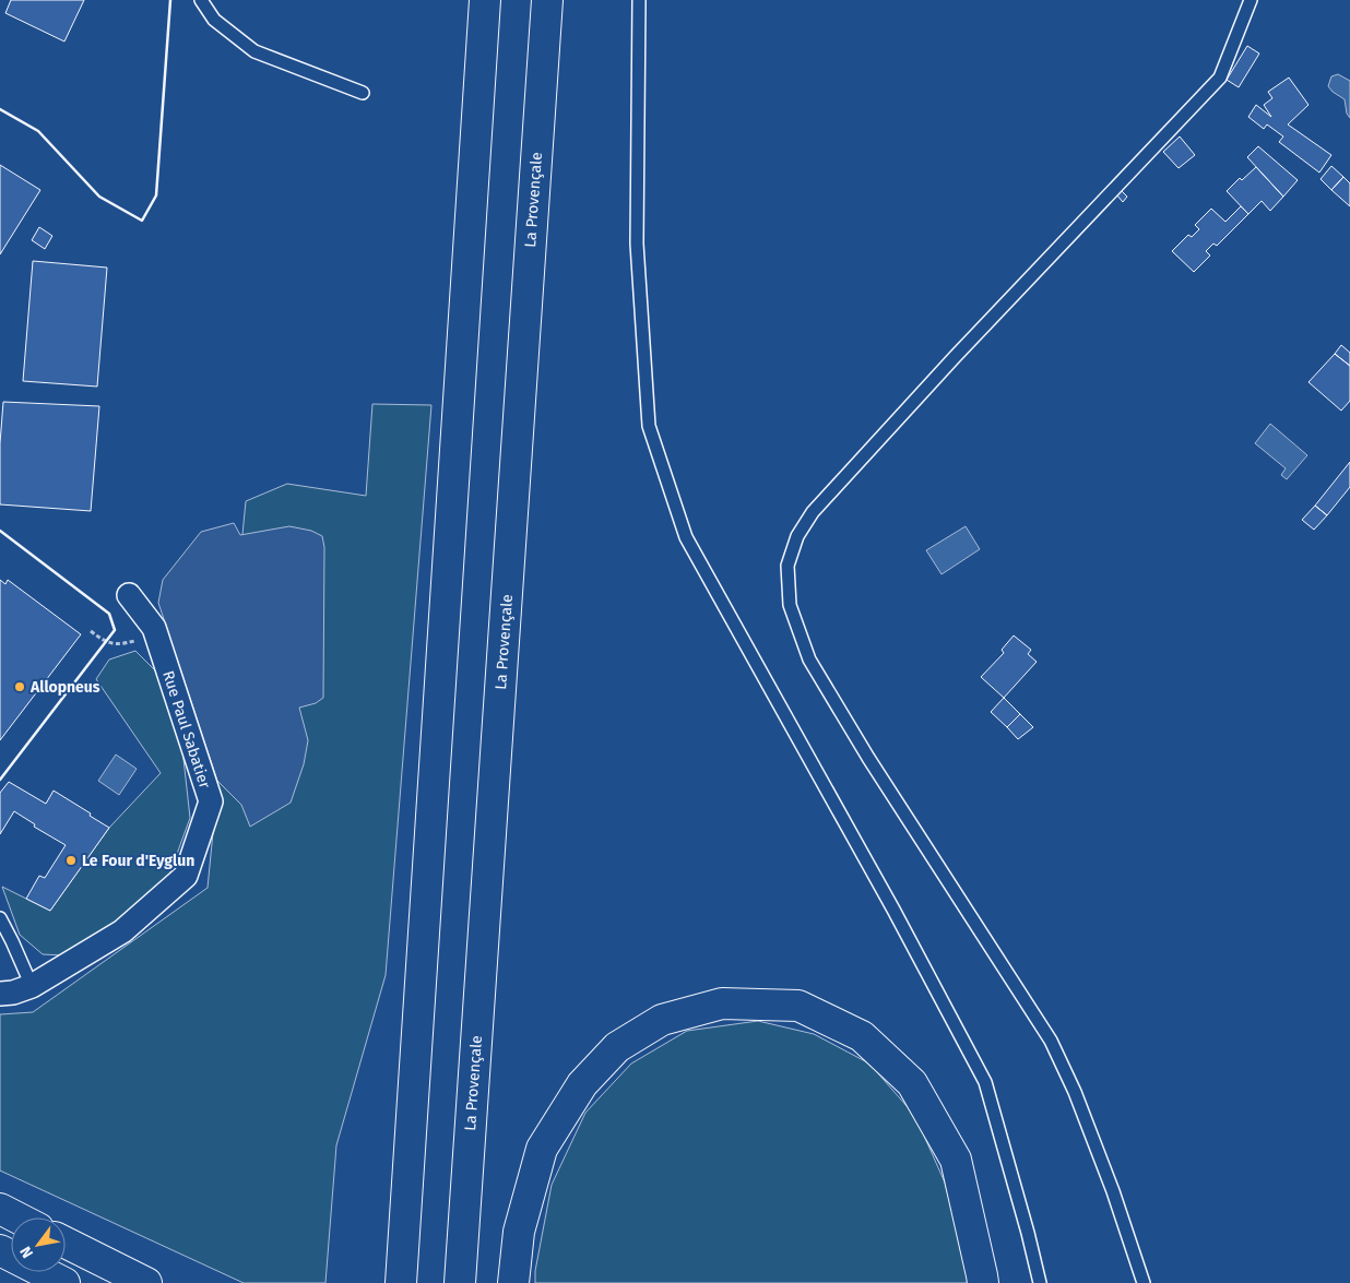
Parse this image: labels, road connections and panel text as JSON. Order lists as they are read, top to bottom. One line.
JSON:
{"streets":{"main road":["La Provençale"],"street":["Rue Paul Sabatier"]},"places":["Allopneus","Le Four d'Eyglun"],"north":"bottom left"}
